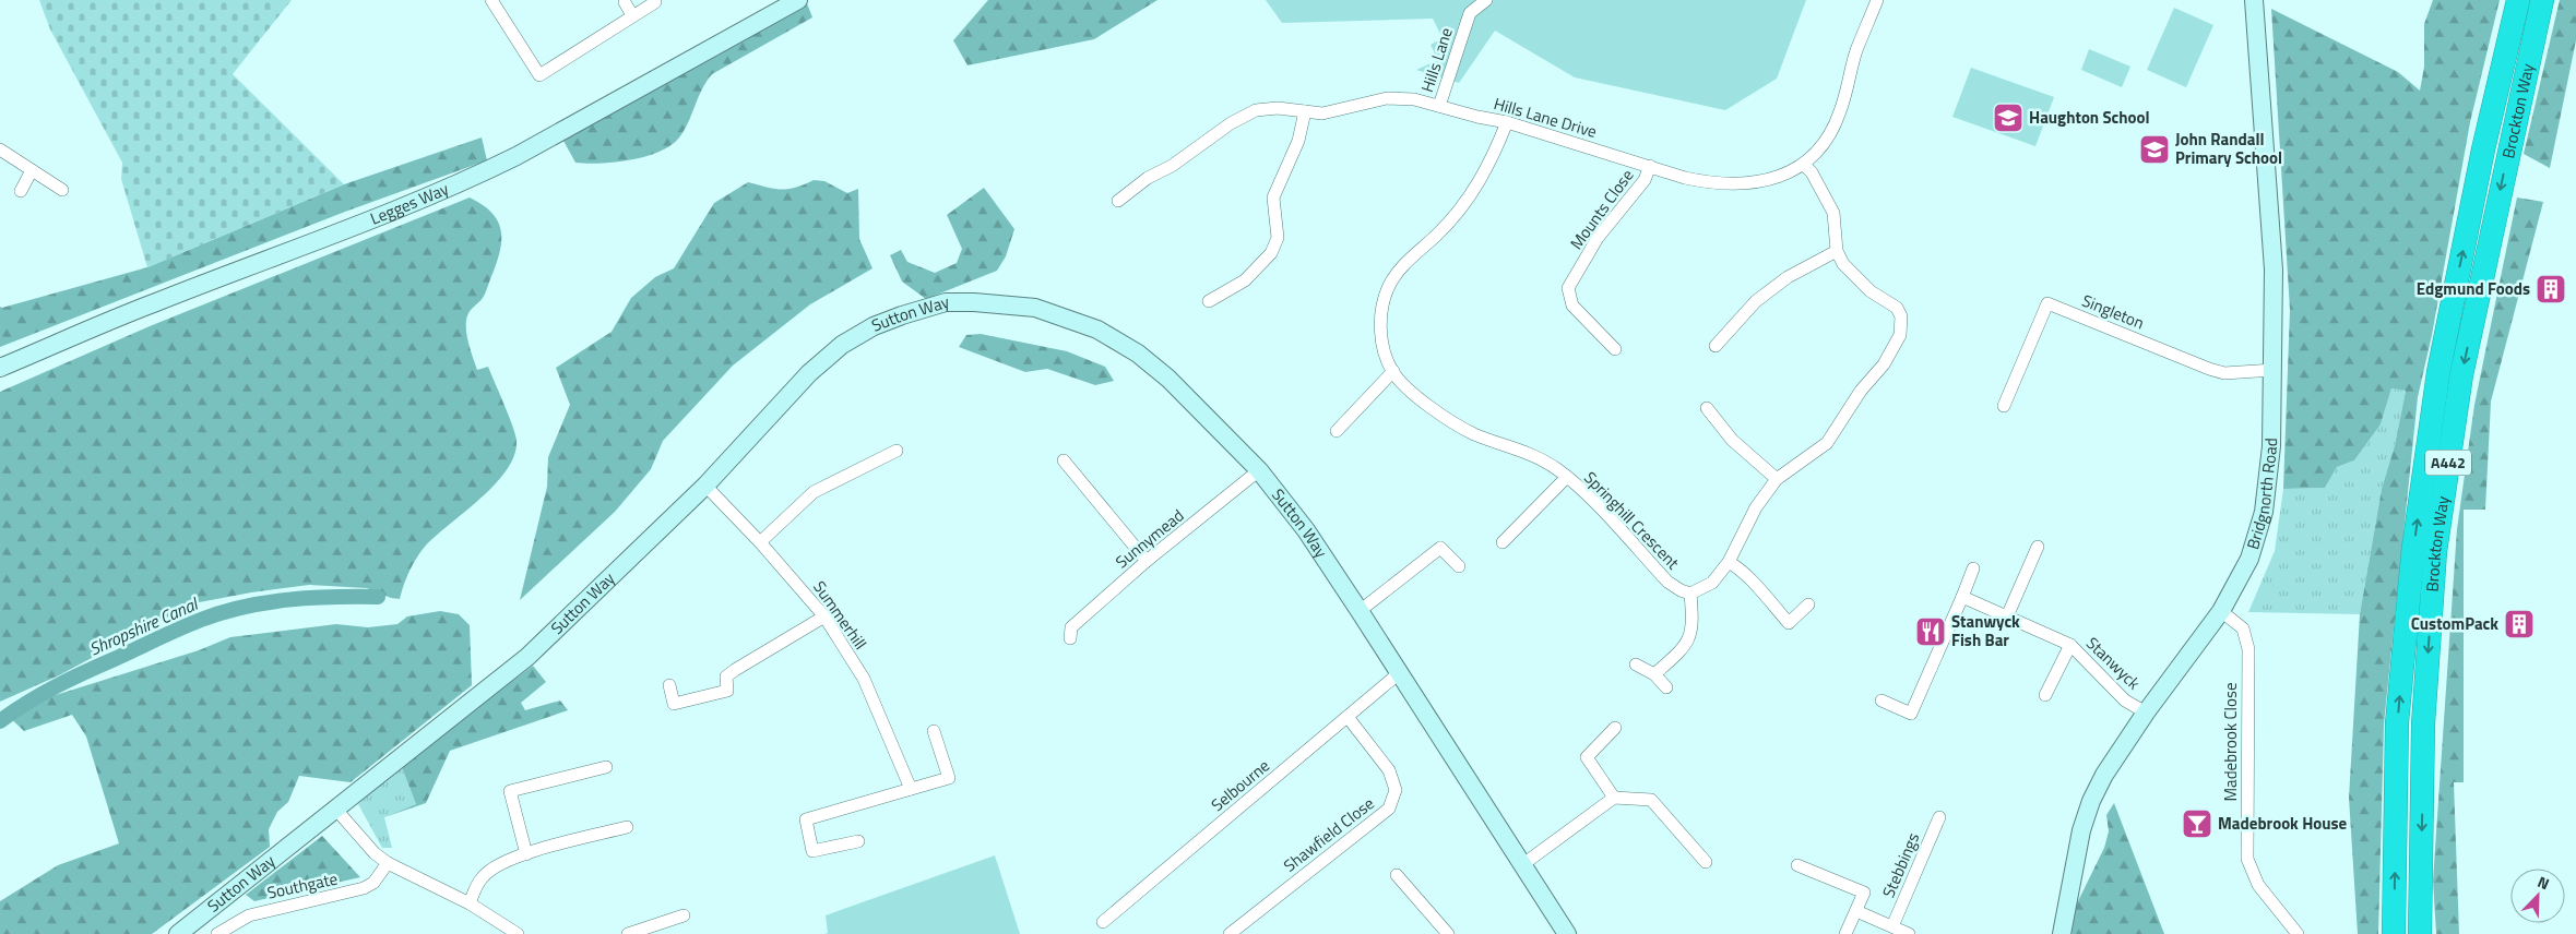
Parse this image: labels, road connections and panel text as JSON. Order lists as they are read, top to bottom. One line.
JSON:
{"streets":{"highway":["Brockton Way","A442"],"street":["Hills Lane","Hills Lane Drive","Legges Way","Mounts Close","Singleton","Sutton Way","Bridgnorth Road","Springhill Crescent","Sunnymead","Summerhill","Stanwyck","Madebrook Close","Selbourne","Shawfield Close","Stebbings","Southgate"]},"crossings":[["Hills Lane","Hills Lane Drive"],["Hills Lane Drive","Mounts Close"],["Hills Lane Drive","Springhill Crescent"],["Singleton","Bridgnorth Road"],["Sutton Way","Sunnymead"],["Sutton Way","Summerhill"],["Sutton Way","Selbourne"],["Bridgnorth Road","Stanwyck"],["Bridgnorth Road","Madebrook Close"],["Selbourne","Shawfield Close"]],"water":["Shropshire Canal"],"places":{"school or university":["Haughton School","John Randall Primary School"],"building":["Edgmund Foods","CustomPack"],"restaurant":["Stanwyck Fish Bar"],"bar":["Madebrook House"]},"north":"top right"}
